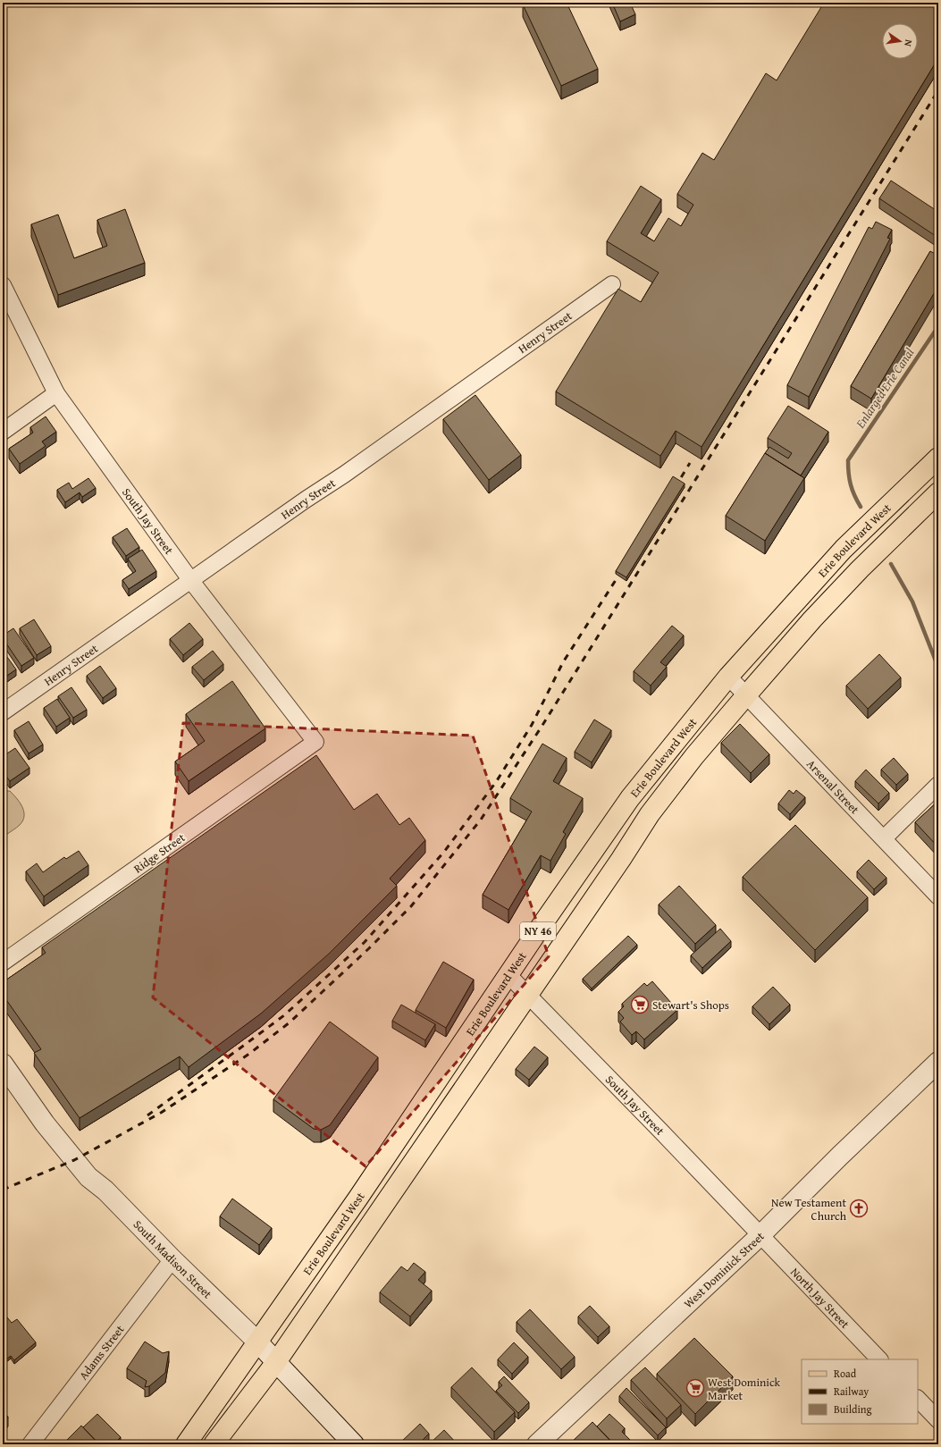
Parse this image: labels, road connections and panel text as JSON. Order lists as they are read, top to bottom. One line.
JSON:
{"streets":{"main road":["Erie Boulevard West","NY 46"],"street":["Henry Street","South Jay Street","Arsenal Street","Ridge Street","South Madison Street","West Dominick Street","North Jay Street","Adams Street"]},"crossings":[["Henry Street","South Jay Street"],["South Jay Street","Erie Boulevard West"],["South Jay Street","Ridge Street"],["South Jay Street","West Dominick Street"],["South Jay Street","North Jay Street"],["Erie Boulevard West","Arsenal Street"],["Erie Boulevard West","South Madison Street"],["South Madison Street","Adams Street"],["West Dominick Street","North Jay Street"]],"water":["Enlarged Erie Canal"],"places":{"supermarket":["Stewart's Shops","West Dominick Market"],"church":["New Testament Church"]},"legend":["Road","Railway","Building"],"north":"right"}
